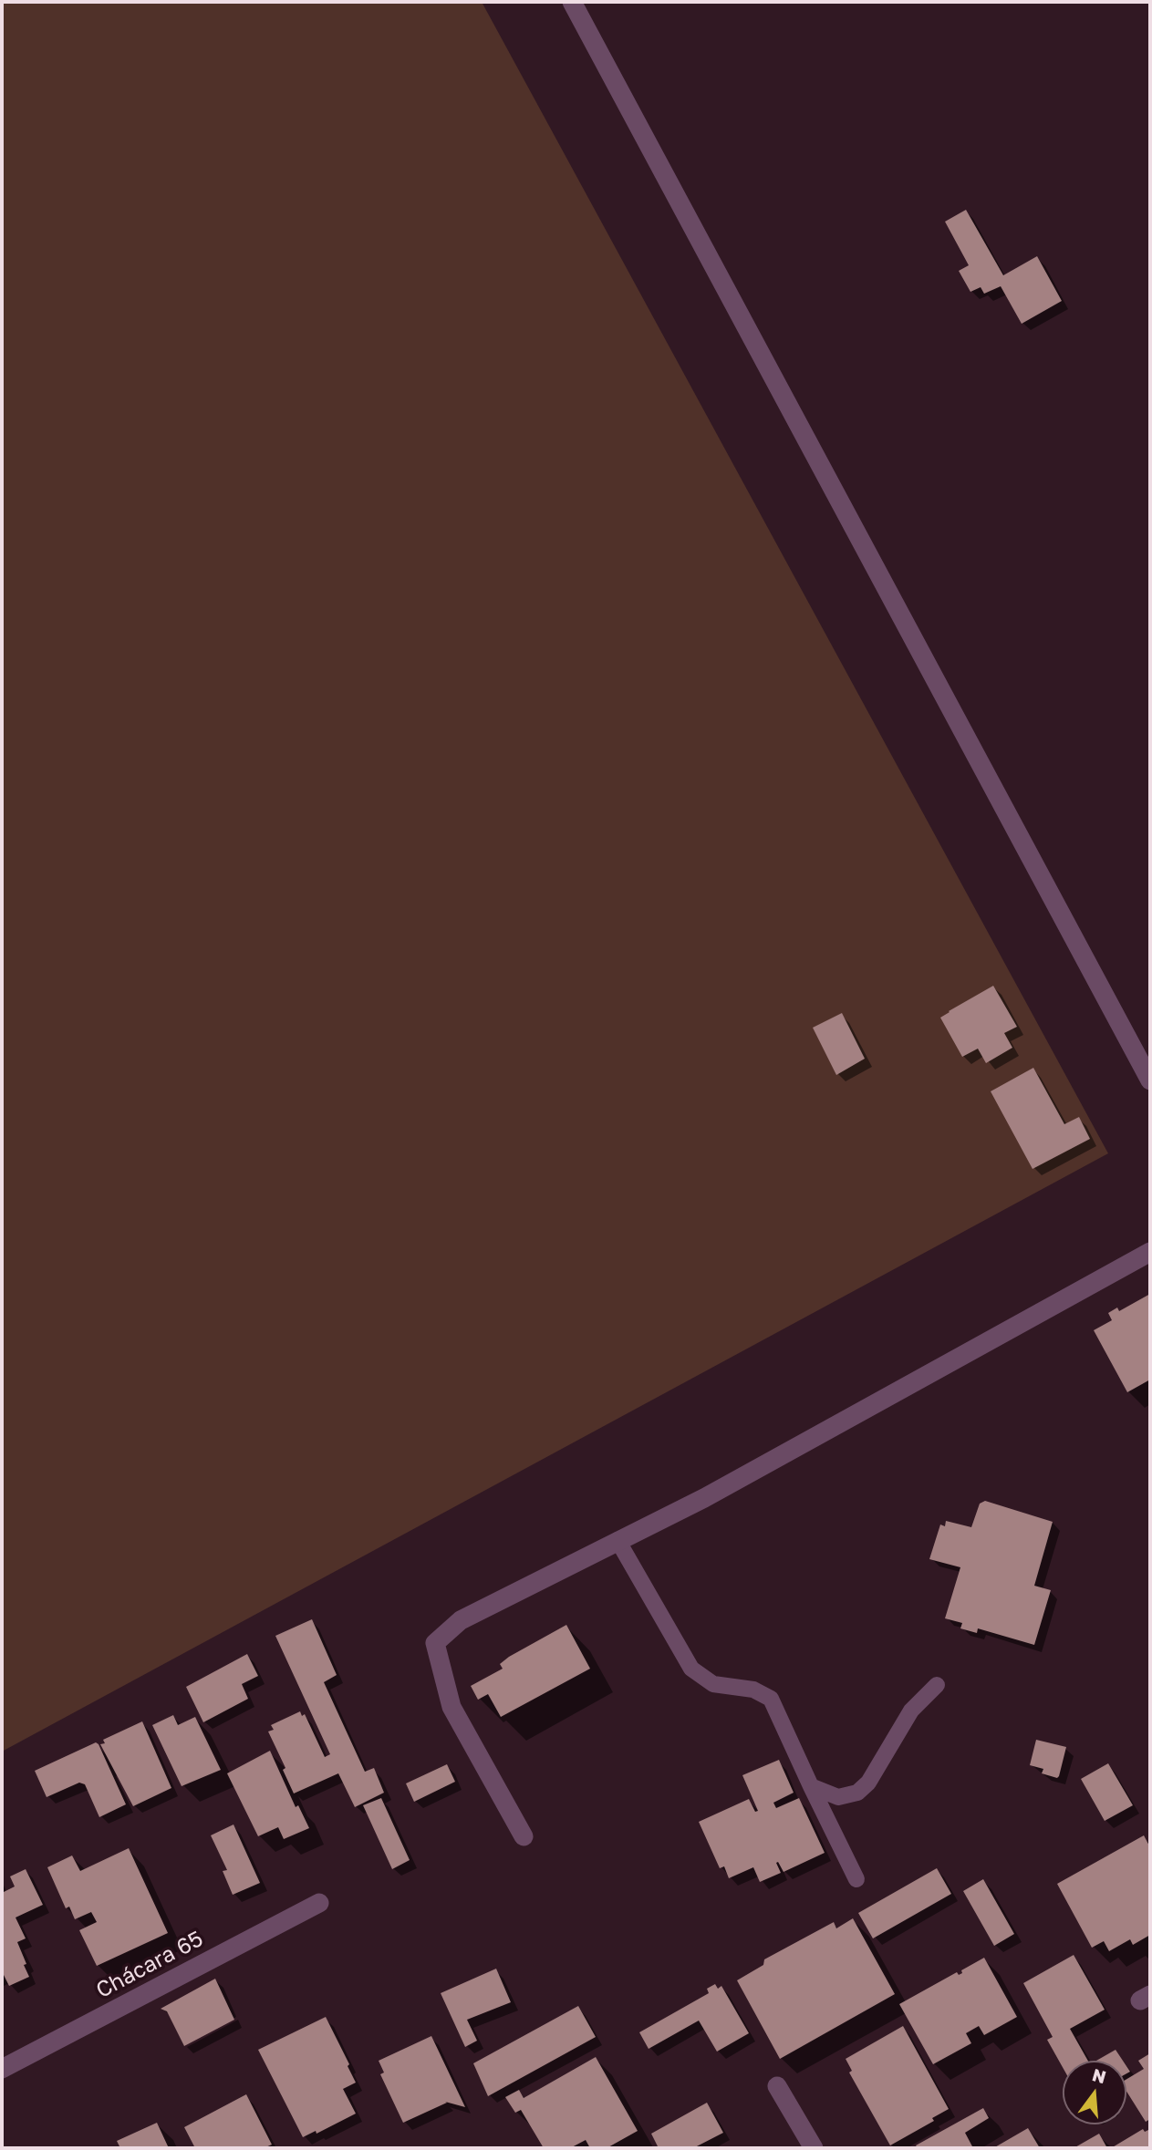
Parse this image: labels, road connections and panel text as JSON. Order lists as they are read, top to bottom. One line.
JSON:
{"streets":{"street":["Chácara 65"]},"north":"top"}
